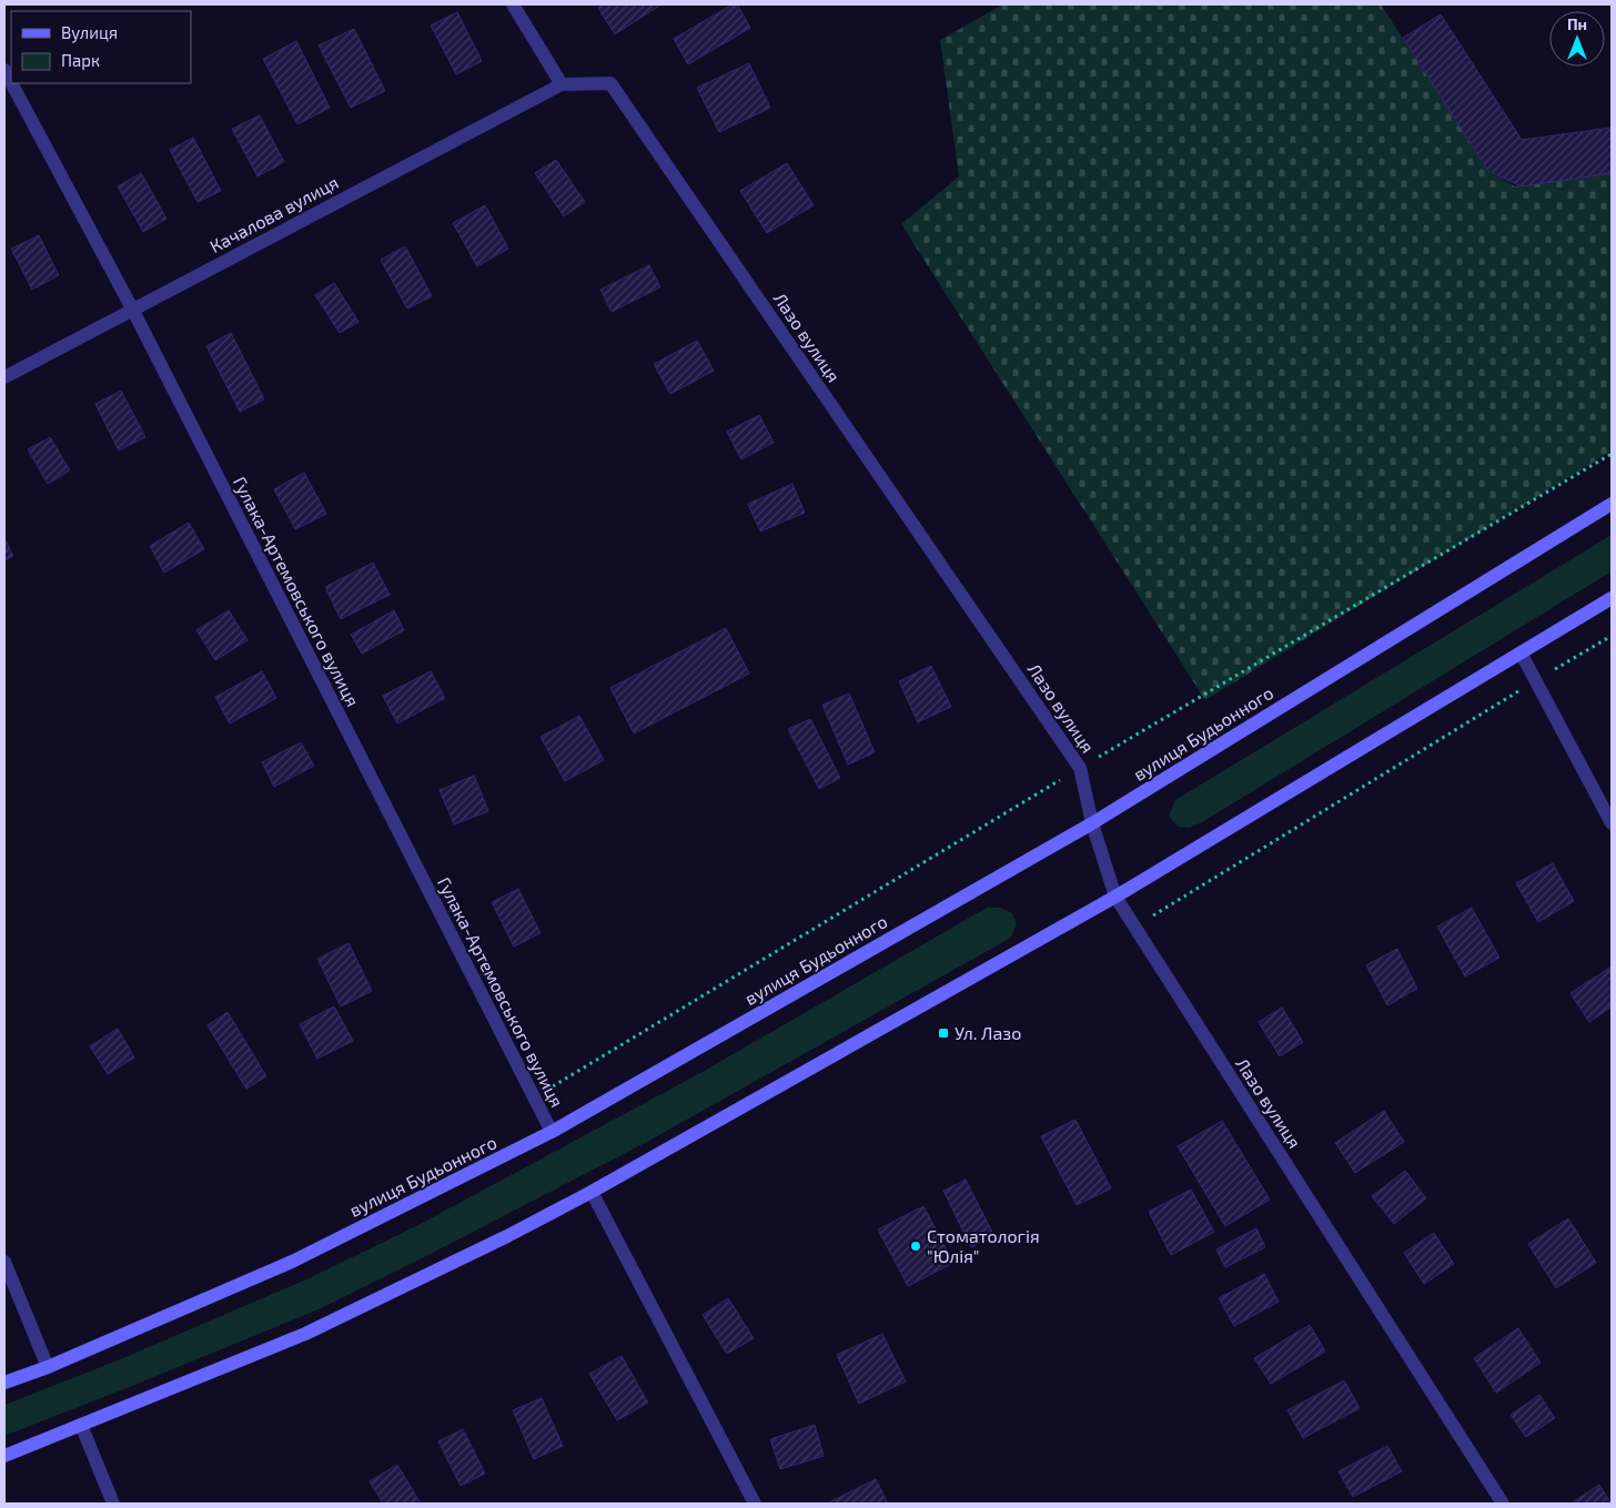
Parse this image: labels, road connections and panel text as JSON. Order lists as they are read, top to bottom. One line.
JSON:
{"streets":{"main road":["вулиця Будьонного"],"street":["Качалова вулиця","Лазо вулиця","Гулака-Артемовського вулиця"]},"crossings":[["Качалова вулиця","Лазо вулиця"],["Качалова вулиця","Гулака-Артемовського вулиця"],["Лазо вулиця","вулиця Будьонного"],["Гулака-Артемовського вулиця","вулиця Будьонного"]],"places":{"transit":["Ул. Лазо"],"other":["Стоматологія \"Юлія\""]},"legend":["Вулиця","Парк"],"north":"top"}
